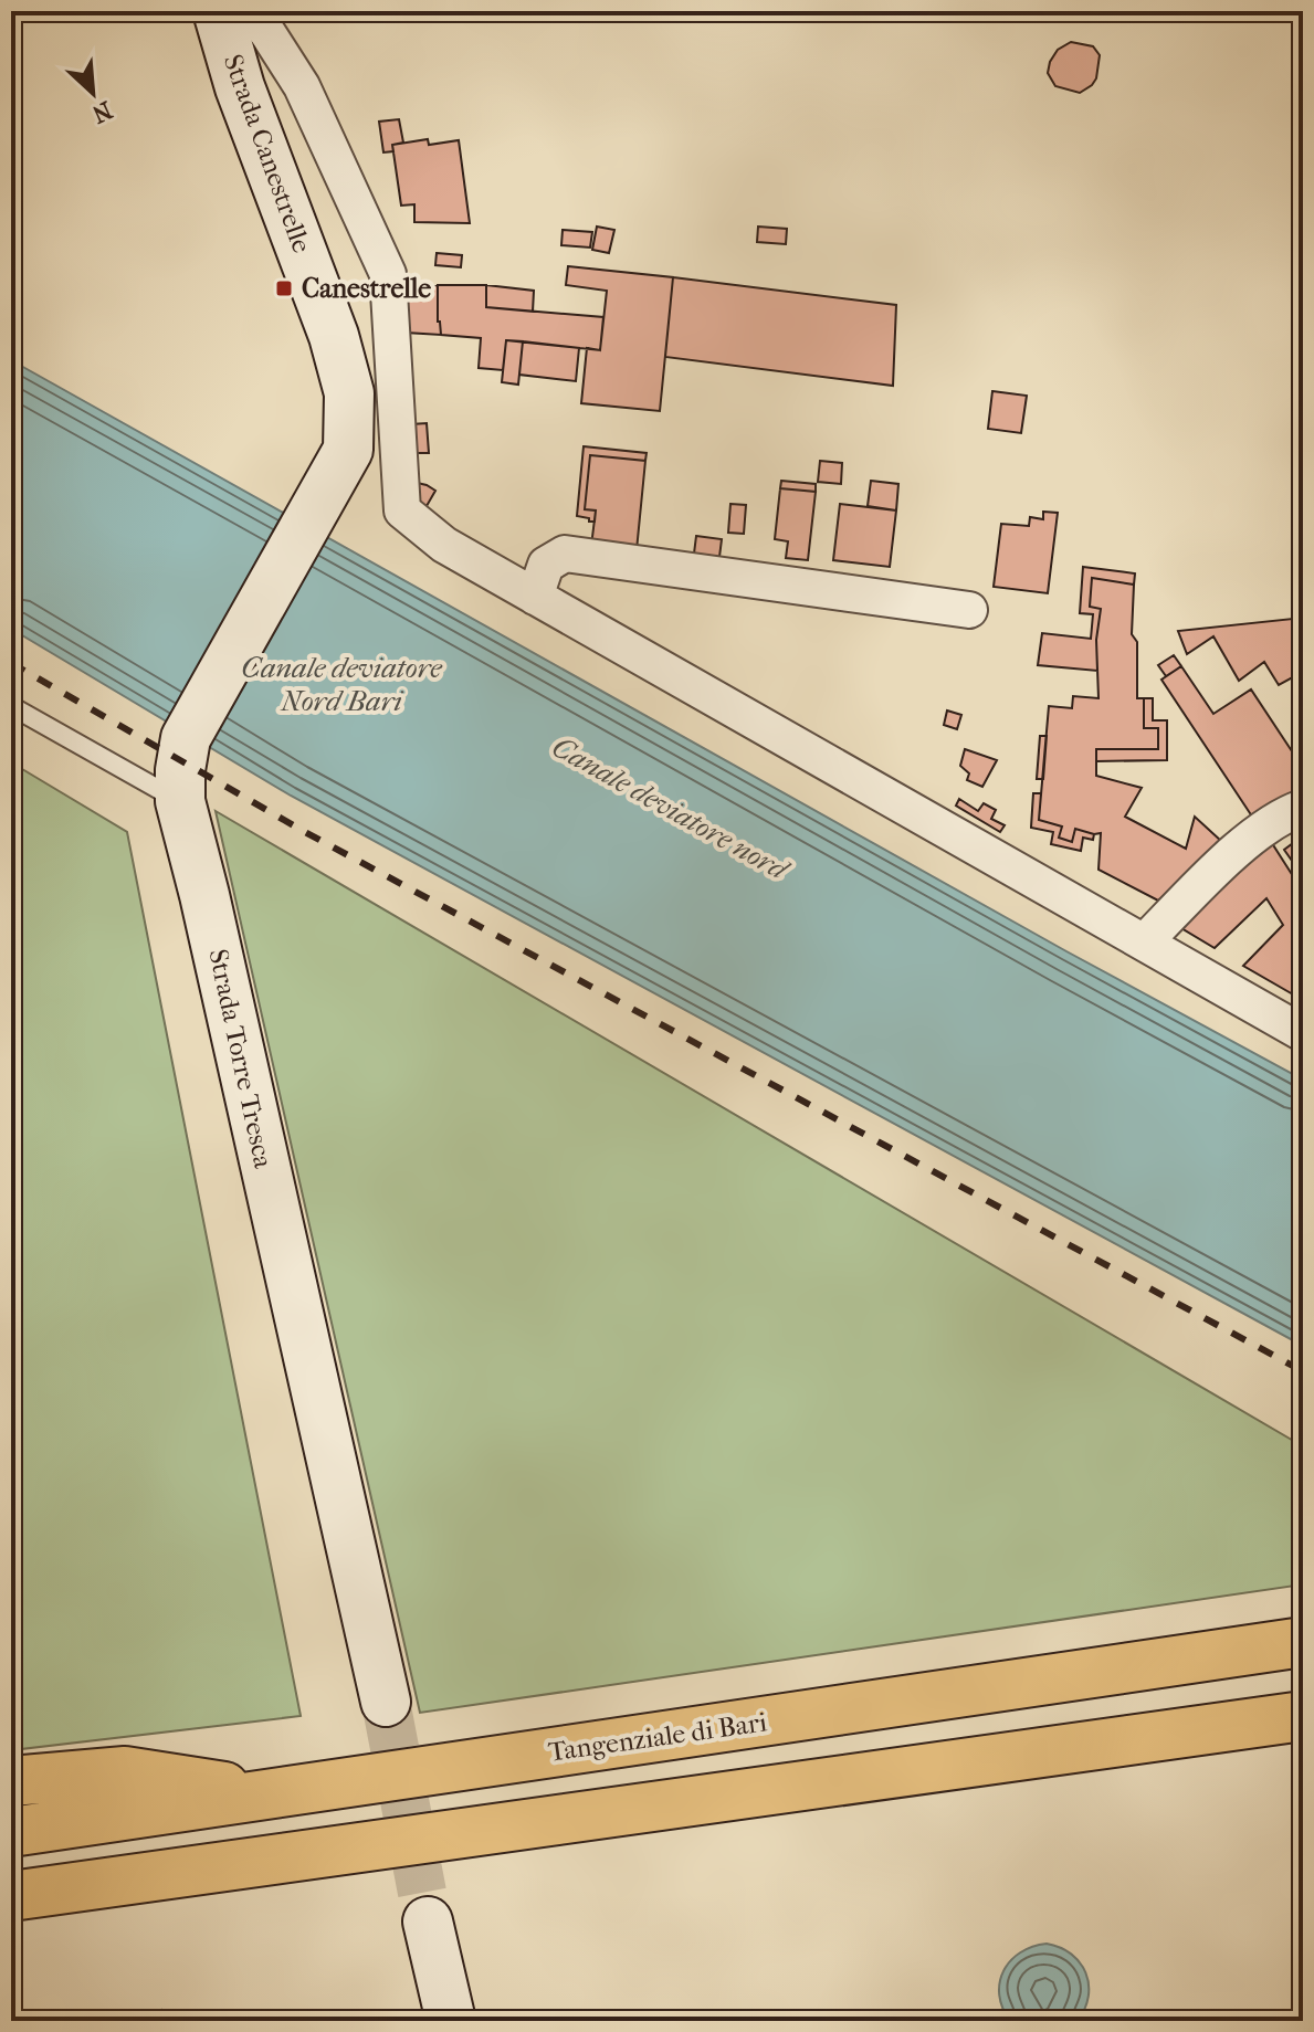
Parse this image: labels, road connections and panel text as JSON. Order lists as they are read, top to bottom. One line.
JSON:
{"streets":{"highway":["Tangenziale di Bari"],"street":["Strada Canestrelle","Strada Torre Tresca"]},"crossings":[["Strada Canestrelle","Strada Torre Tresca"]],"water":["Canale deviatore Nord Bari","Canale deviatore nord"],"places":{"transit":["Canestrelle"]},"north":"bottom right"}
